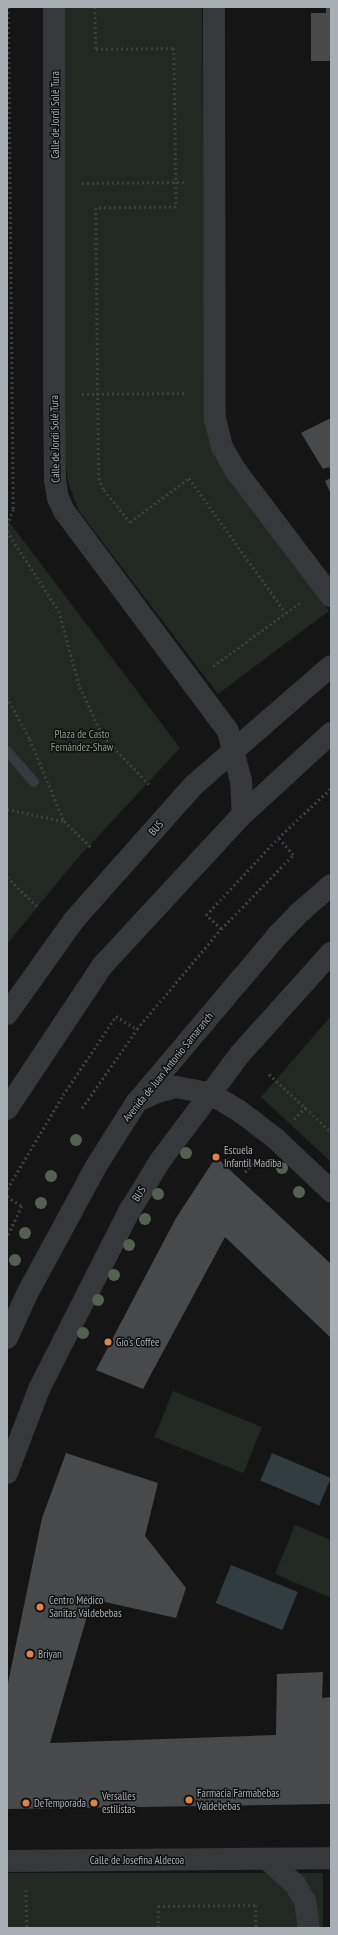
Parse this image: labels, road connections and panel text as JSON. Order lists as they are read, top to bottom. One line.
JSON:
{"streets":{"street":["Calle de Jordi Solé Tura","BUS","Avenida de Juan Antonio Samaranch","Calle de Josefina Aldecoa"]},"crossings":[["Calle de Jordi Solé Tura","BUS"]],"parks":["Plaza de Casto Fernández-Shaw"],"places":["Escuela Infantil Madiba","Gio's Coffee","Centro Médico Sanitas Valdebebas","Briyan","Farmacia Farmabebas Valdebebas","DeTemporada","Versalles estilistas"]}
